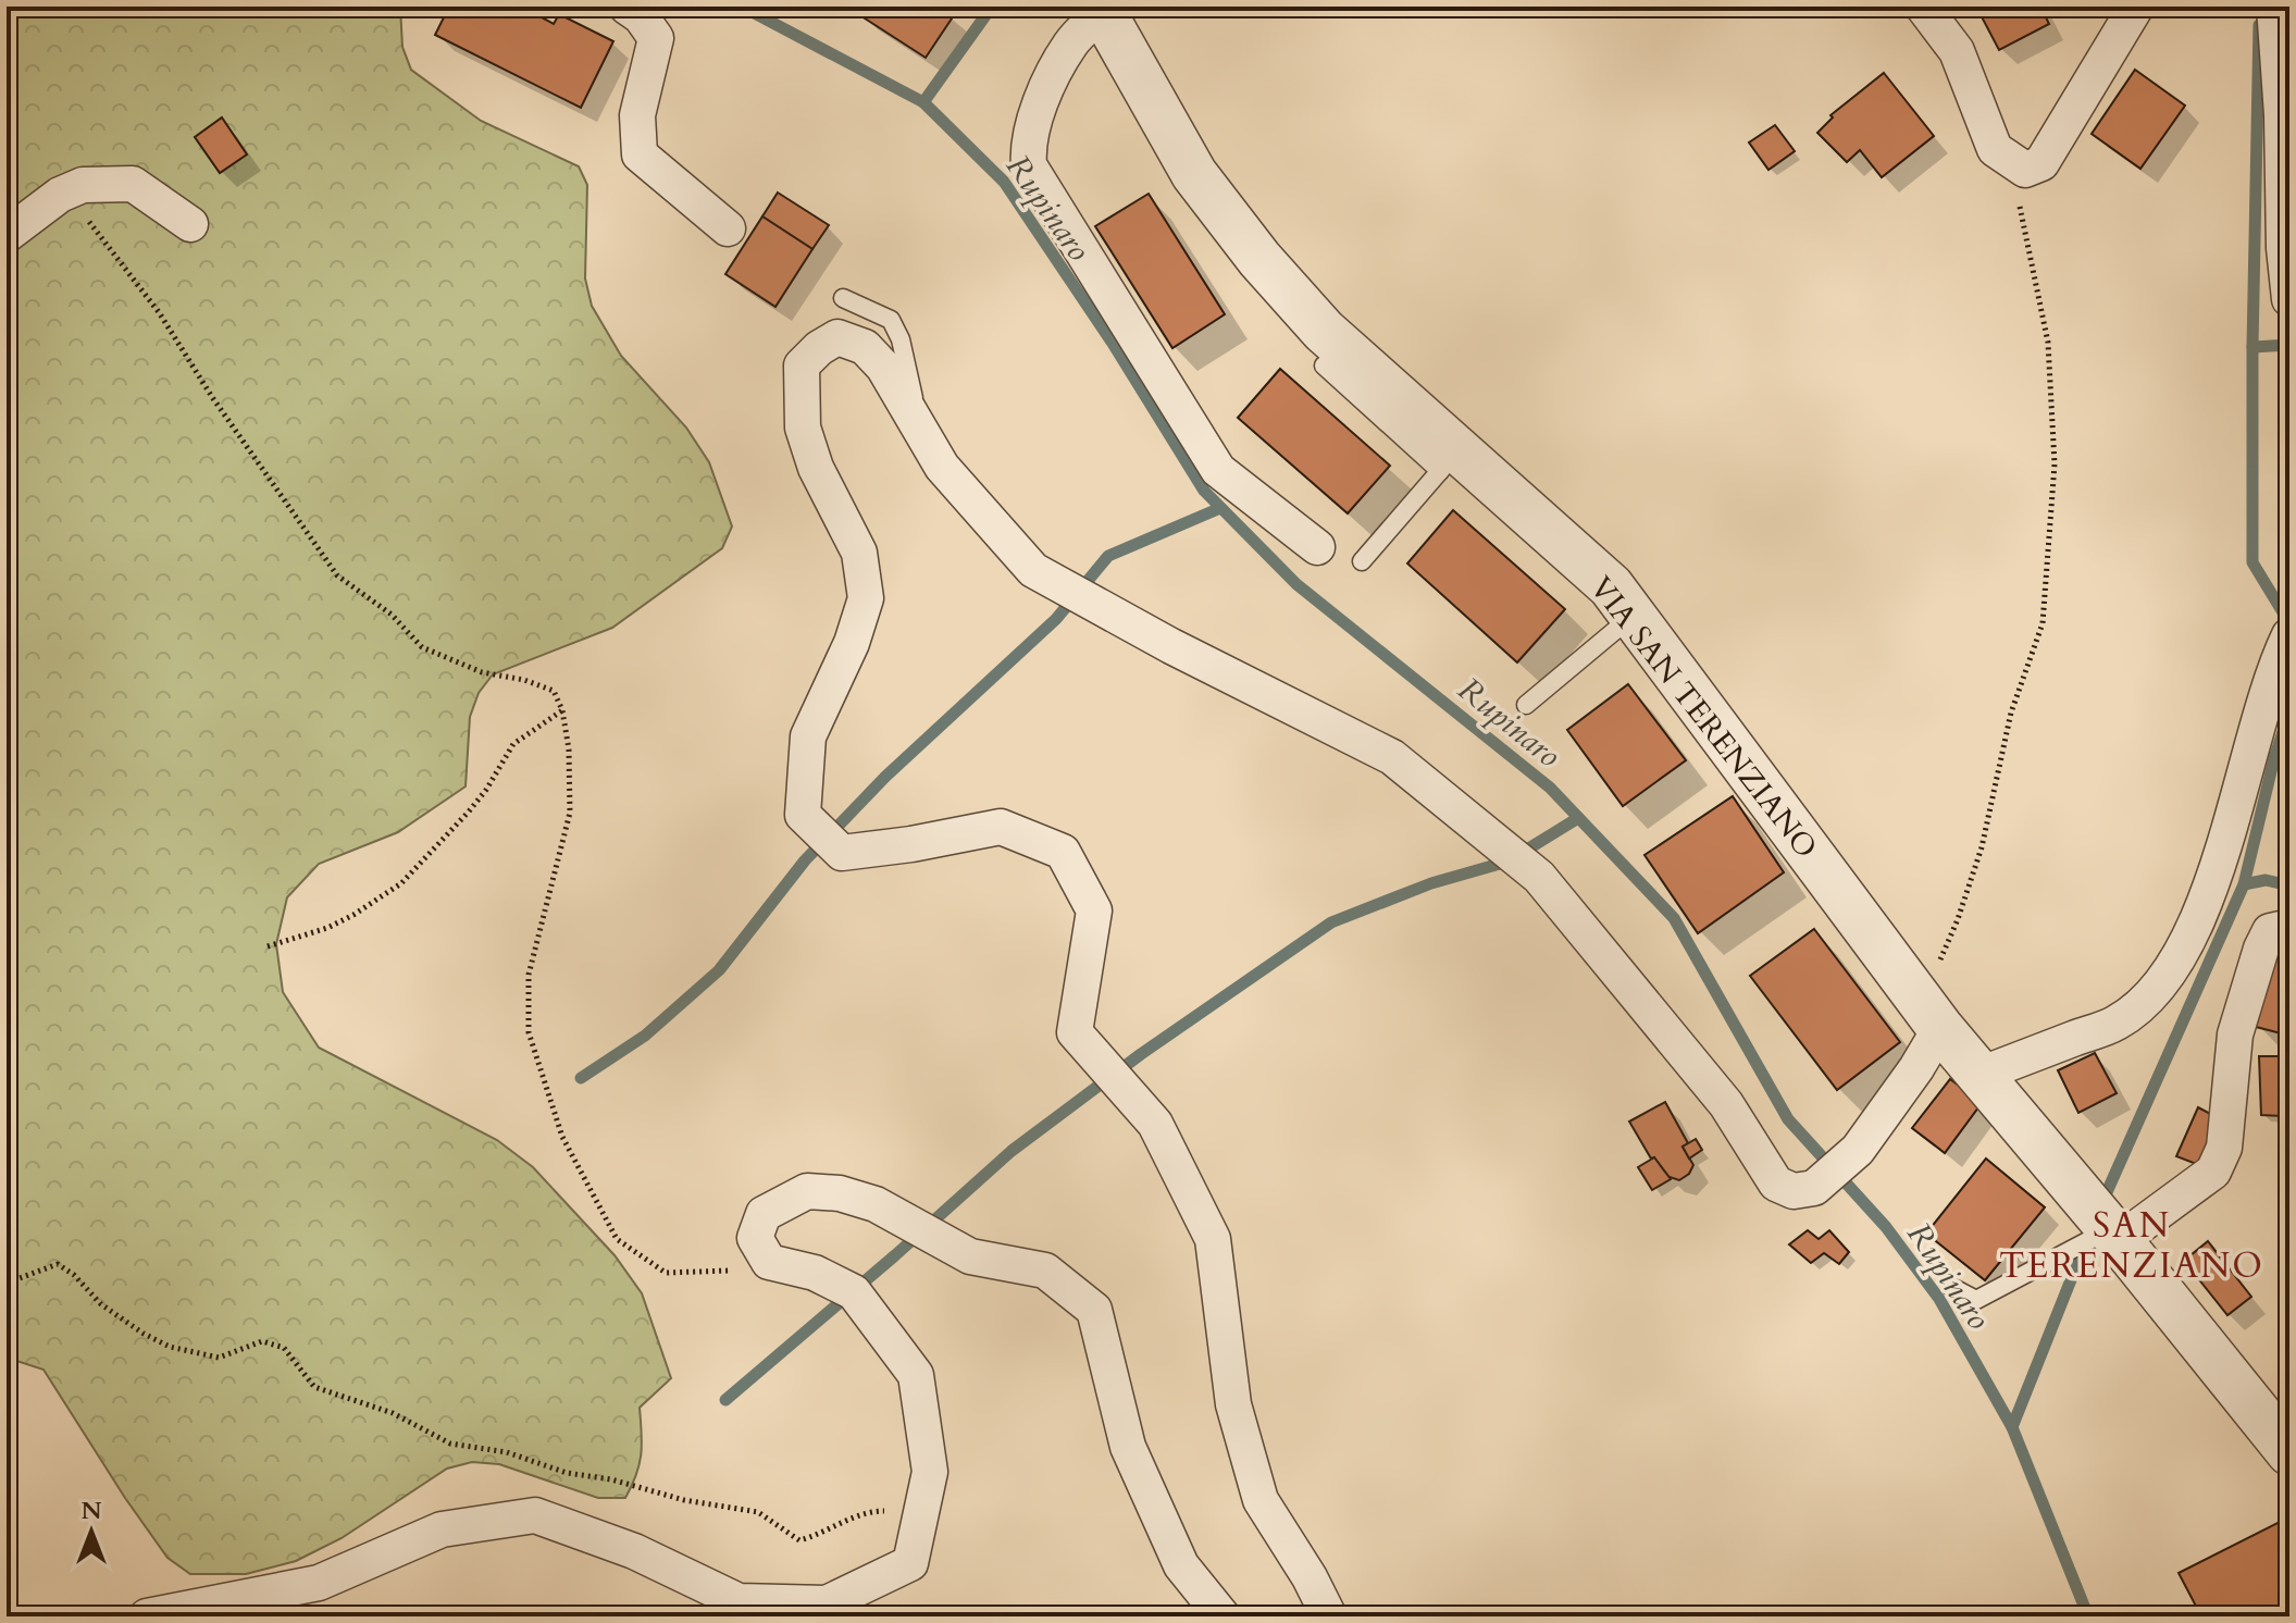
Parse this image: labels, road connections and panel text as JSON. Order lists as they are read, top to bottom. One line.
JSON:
{"streets":{"street":["VIA SAN TERENZIANO"]},"districts":["SAN TERENZIANO"],"water":["Rupinaro"],"north":"top"}
